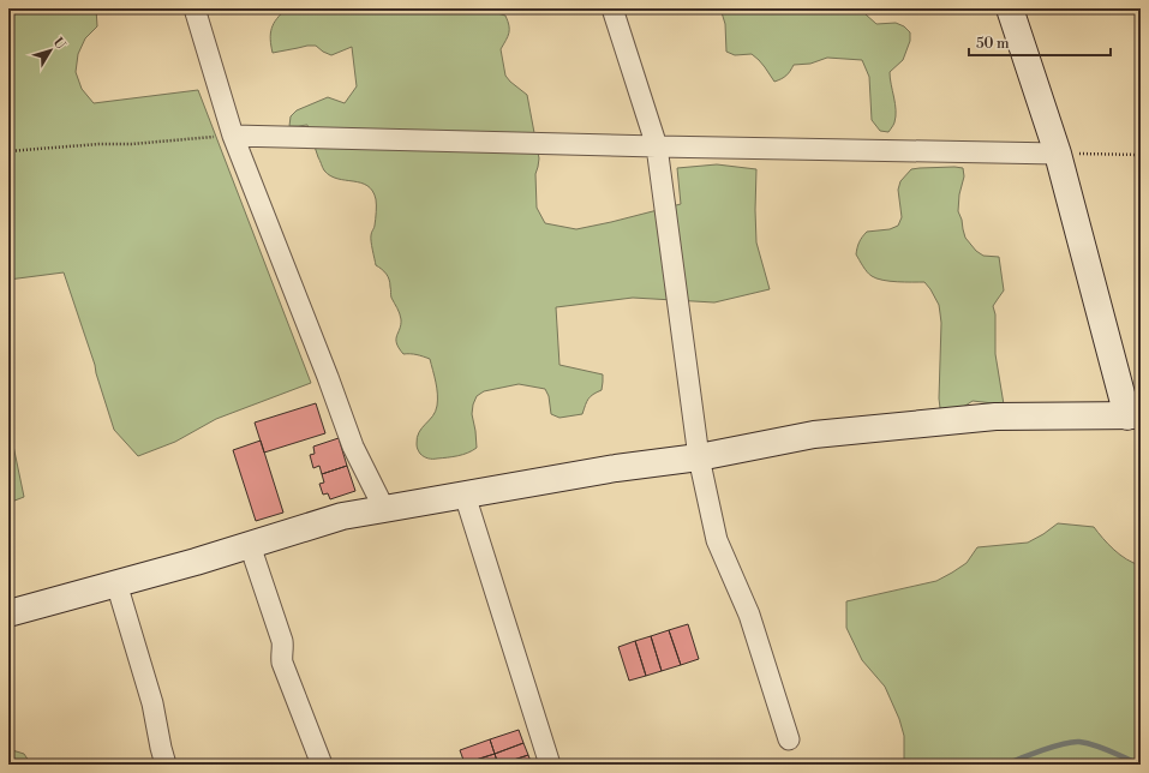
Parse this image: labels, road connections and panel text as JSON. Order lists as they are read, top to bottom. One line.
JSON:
{"scale_bar":"50 m","north":"top right"}
